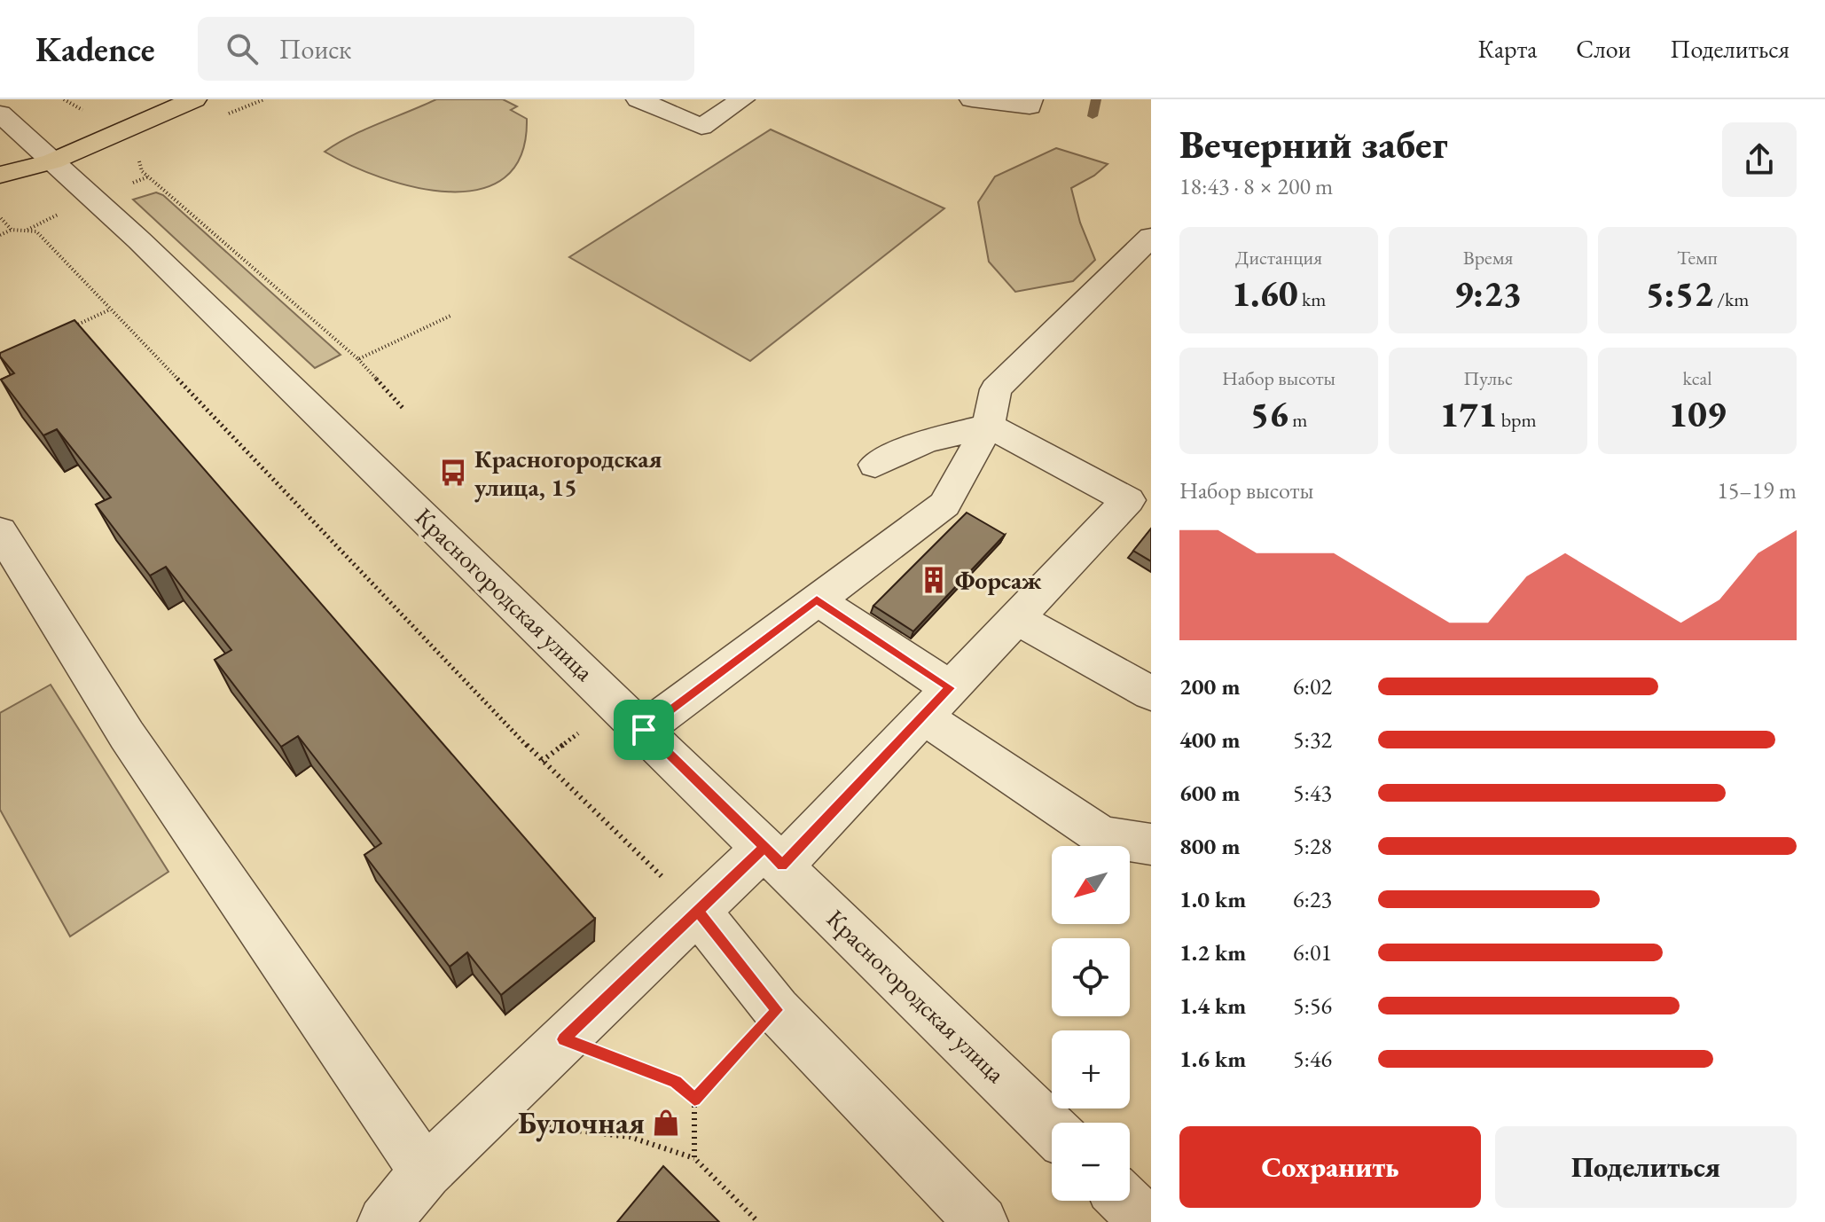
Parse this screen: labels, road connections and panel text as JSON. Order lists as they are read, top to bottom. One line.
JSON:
{"streets":{"street":["Красногородская улица"]},"places":{"bus stop":["Красногородская улица, 15"],"building":["Форсаж"],"shop":["Булочная"]},"north":"bottom left","page":{"header":"Kadence","search":"Поиск","nav":["Карта","Слои","Поделиться"],"heading":["Вечерний забег","18:43 · 8 × 200 m"],"stats":[["Дистанция","1.60 km"],["Время","9:23"],["Темп","5:52 /km"],["Набор высоты","56 m"],["Пульс","171 bpm"],["kcal","109"]],"chart":["Набор высоты","15–19 m"],"list":[{"name":"200 m","note":"6:02"},{"name":"400 m","note":"5:32"},{"name":"600 m","note":"5:43"},{"name":"800 m","note":"5:28"},{"name":"1.0 km","note":"6:23"},{"name":"1.2 km","note":"6:01"},{"name":"1.4 km","note":"5:56"},{"name":"1.6 km","note":"5:46"}],"map_buttons":["+","−"],"buttons":["Сохранить","Поделиться"]}}
